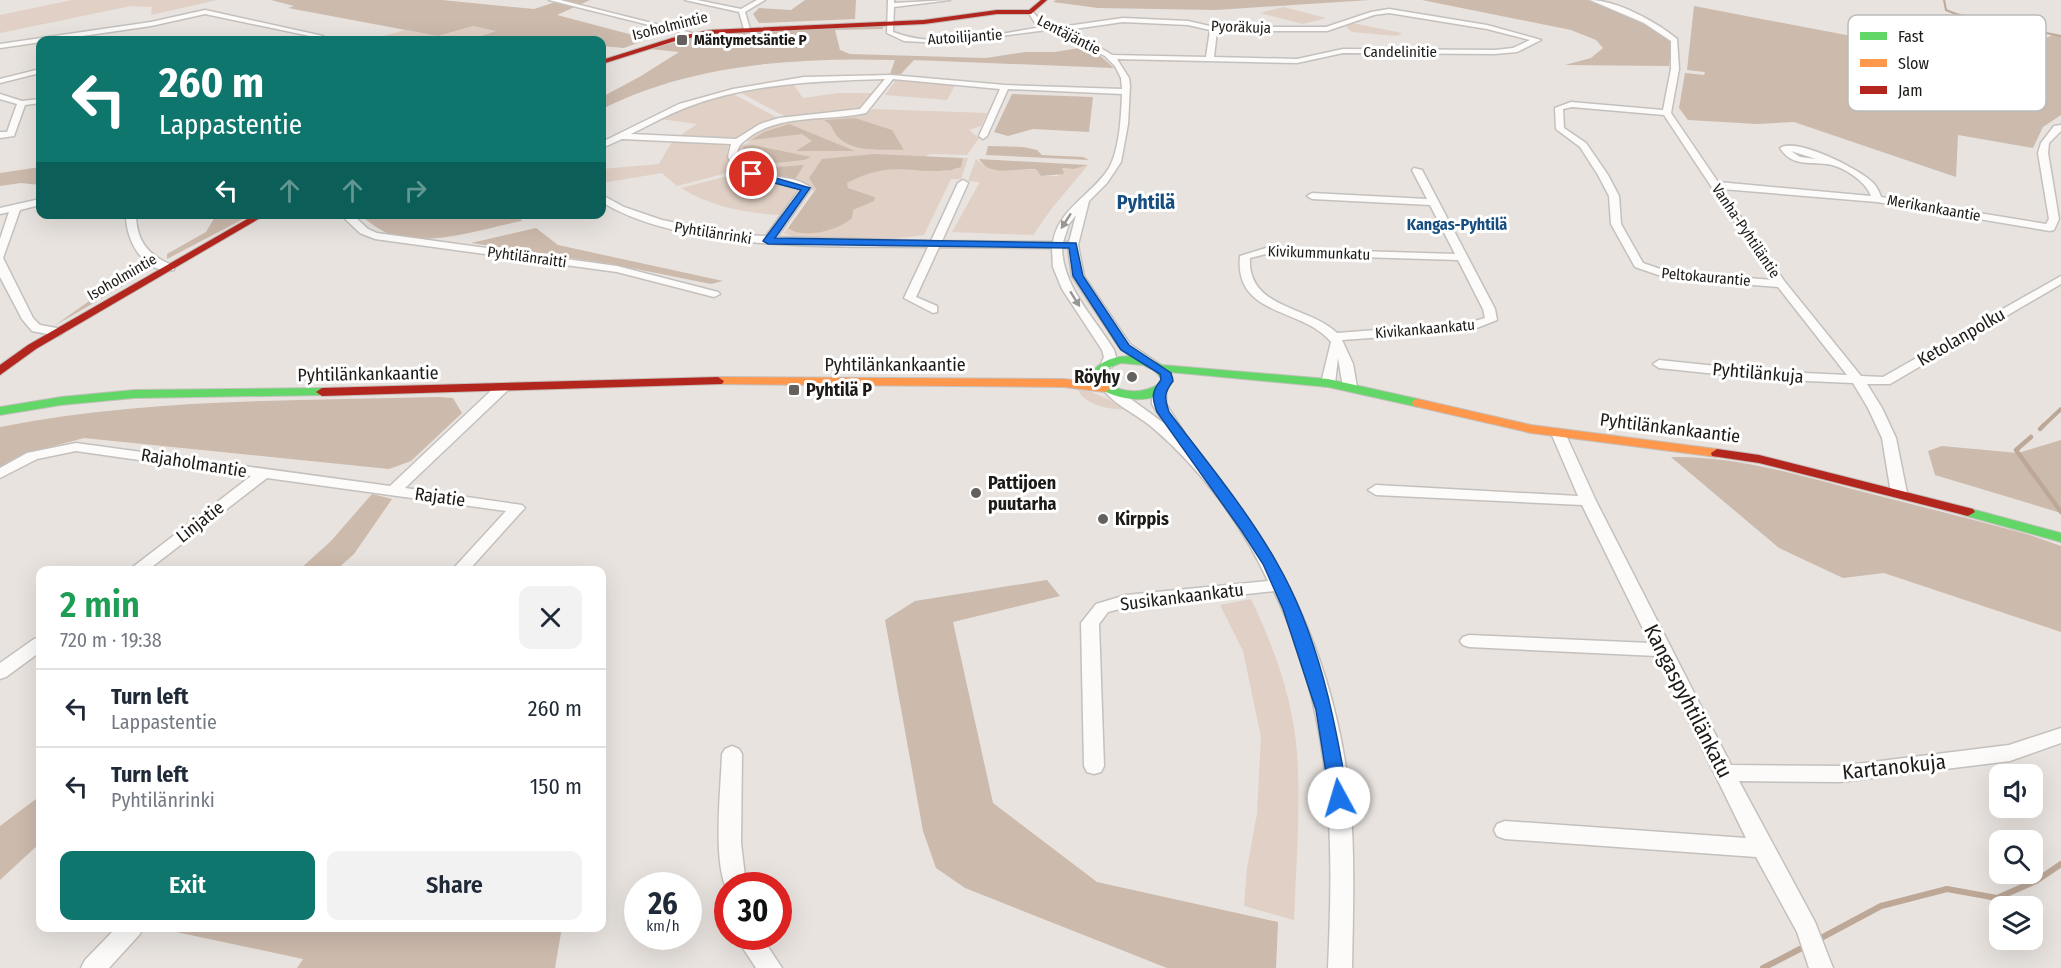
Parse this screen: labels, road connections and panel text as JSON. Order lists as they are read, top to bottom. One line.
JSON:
{"streets":{"street":["Isoholmintie","Pyoräkuja","Lentäjäntie","Autoilijantie","Candelinitie","Merikankaantie","Vanha-Pyhtiläntie","Pyhtilänrinki","Kivikummunkatu","Pyhtilänraitti","Peltokaurantie","Kivikankaankatu","Ketolanpolku","Pyhtilänkankaantie","Pyhtilänkuja","Rajaholmantie","Rajatie","Linjatie","Susikankaankatu","Kangaspyhtilänkatu","Kartanokuja"]},"crossings":[["Isoholmintie","Lentäjäntie"],["Isoholmintie","Autoilijantie"],["Pyoräkuja","Lentäjäntie"],["Pyoräkuja","Autoilijantie"],["Pyoräkuja","Candelinitie"],["Lentäjäntie","Autoilijantie"],["Lentäjäntie","Candelinitie"],["Merikankaantie","Vanha-Pyhtiläntie"],["Vanha-Pyhtiläntie","Peltokaurantie"],["Vanha-Pyhtiläntie","Ketolanpolku"],["Vanha-Pyhtiläntie","Pyhtilänkankaantie"],["Vanha-Pyhtiläntie","Pyhtilänkuja"],["Kivikummunkatu","Kivikankaankatu"],["Ketolanpolku","Pyhtilänkuja"],["Pyhtilänkankaantie","Rajatie"],["Pyhtilänkankaantie","Kangaspyhtilänkatu"],["Rajaholmantie","Rajatie"],["Rajaholmantie","Linjatie"],["Kangaspyhtilänkatu","Kartanokuja"]],"districts":["Pyhtilä","Kangas-Pyhtilä"],"places":{"transit":["Mäntymetsäntie P","Pyhtilä P"],"other":["Röyhy","Pattijoen puutarha","Kirppis"]},"legend":["Fast","Slow","Jam"],"page":{"turn":["260 m","Lappastentie"],"heading":["2 min","720 m · 19:38"],"list":[{"name":"Turn left","note":"Lappastentie","value":"260 m"},{"name":"Turn left","note":"Pyhtilänrinki","value":"150 m"}],"buttons":["Exit","Share"],"speed":"26 km/h","limit":"30"}}
